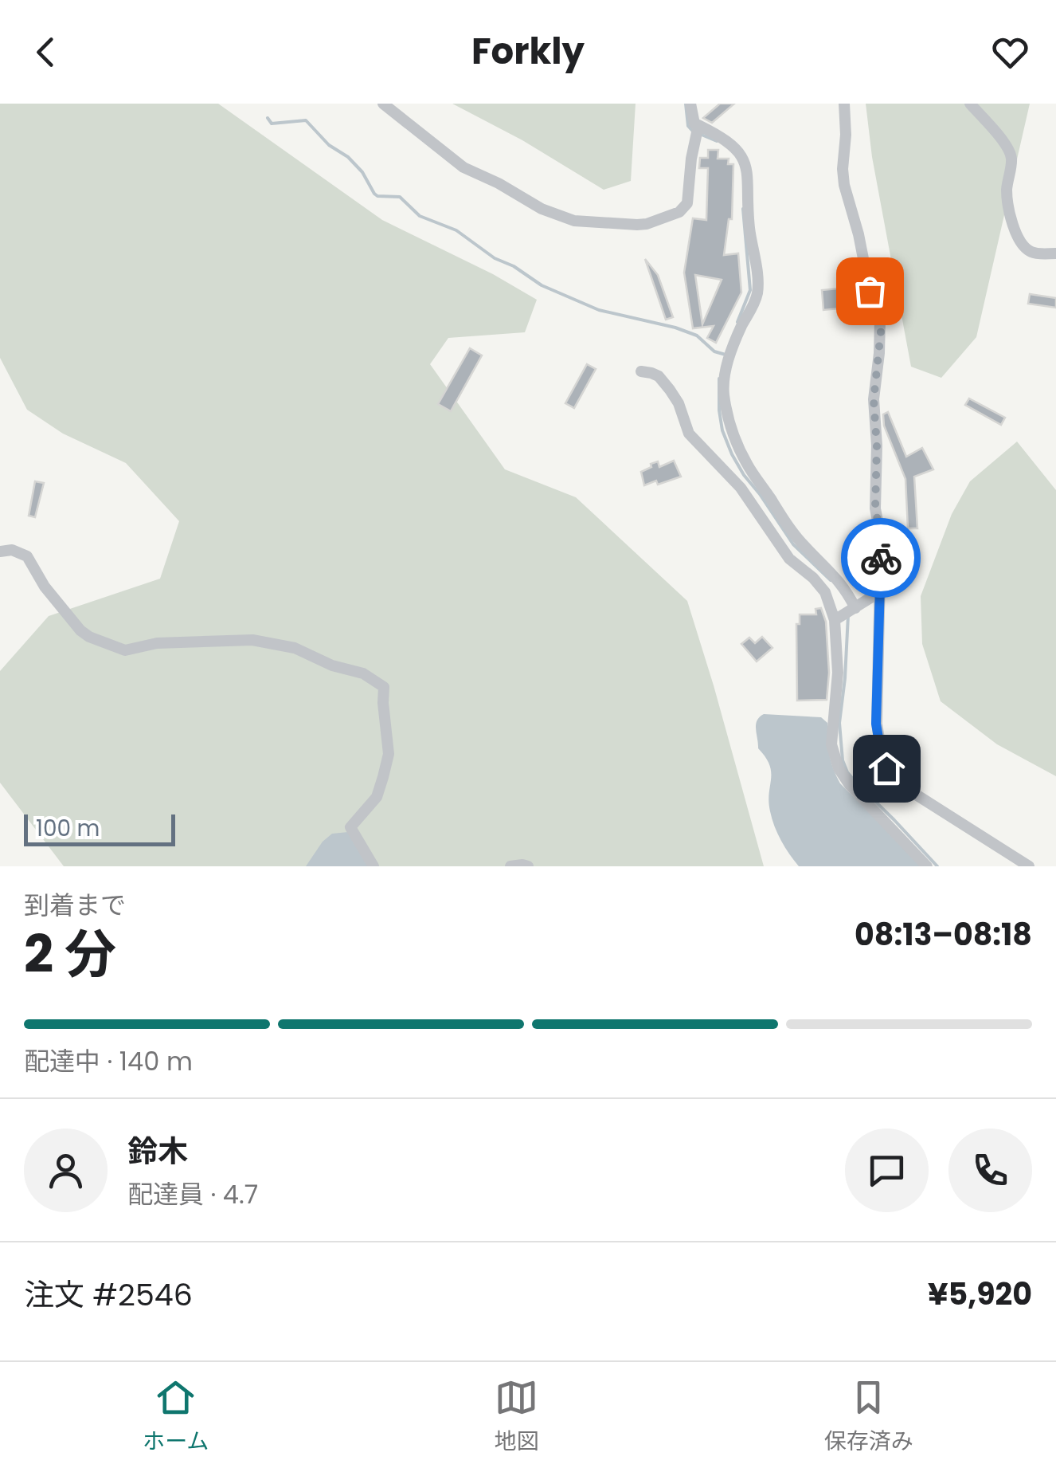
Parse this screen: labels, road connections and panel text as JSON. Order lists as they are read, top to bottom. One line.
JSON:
{"scale_bar":"100 m","page":{"header":"Forkly","scale":"100 m","heading":["2 分","到着まで","08:13–08:18"],"panel":["鈴木","配達員 · 4.7","注文 #2546","¥5,920"],"bar":"配達中 · 140 m","tabs":["ホーム","地図","保存済み"]}}
